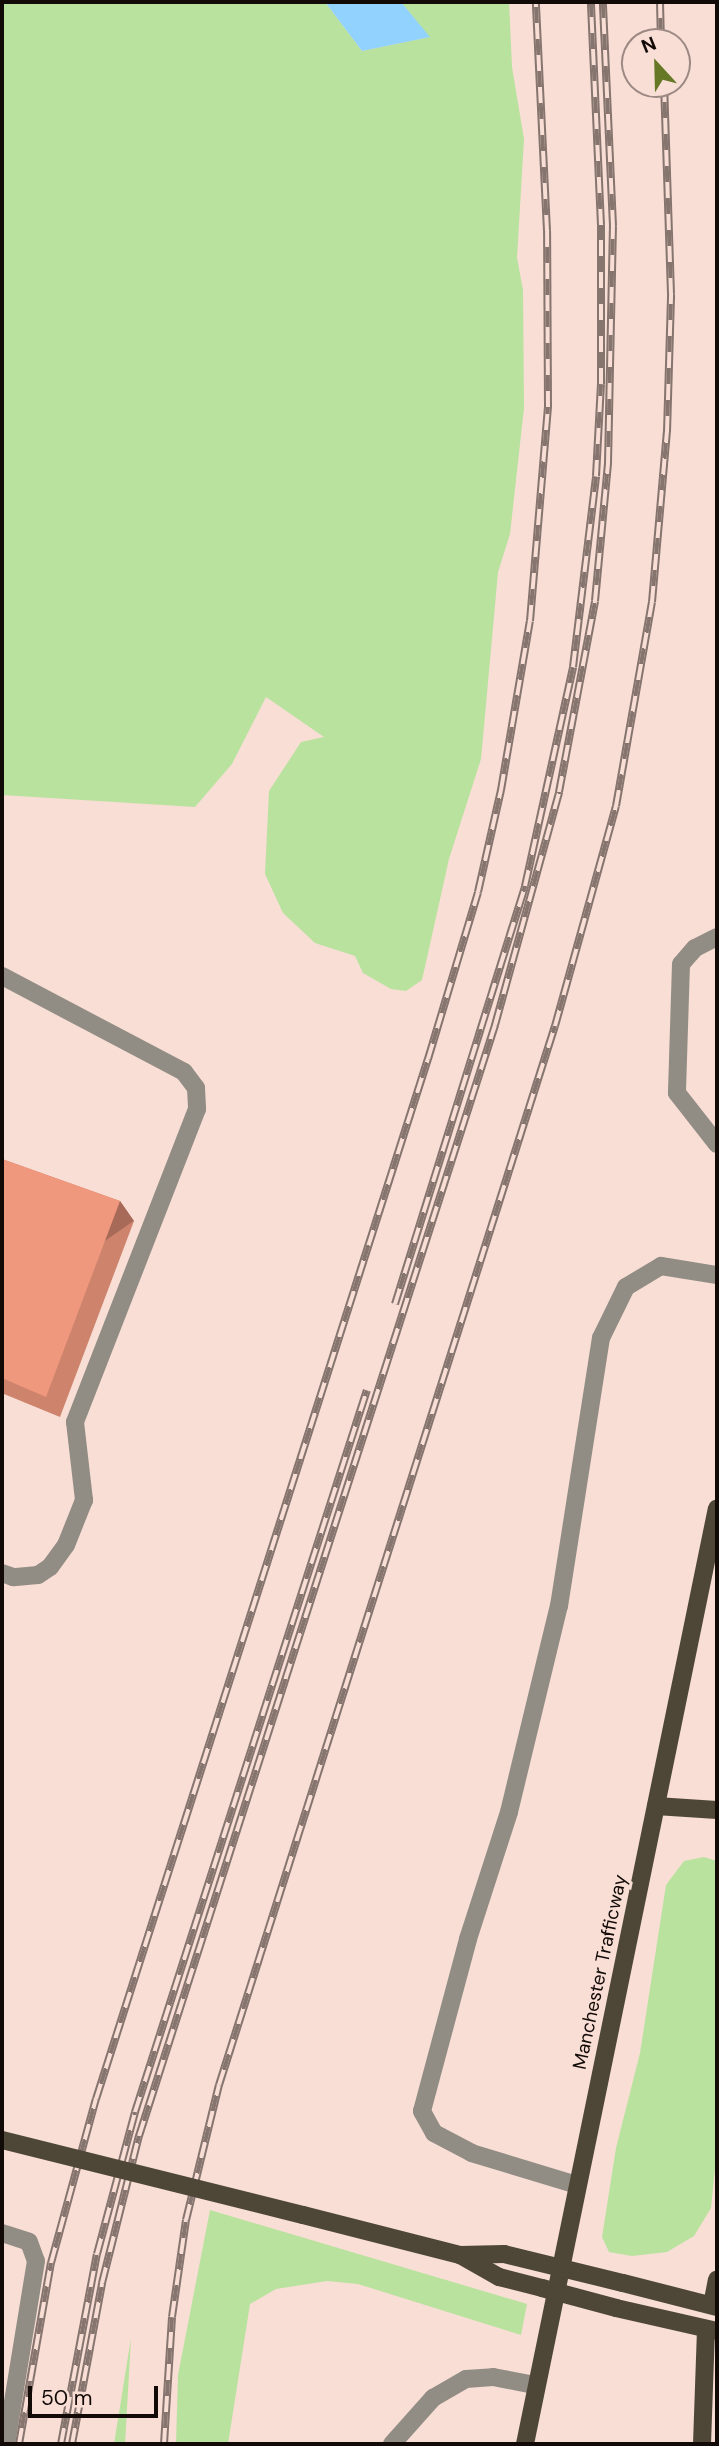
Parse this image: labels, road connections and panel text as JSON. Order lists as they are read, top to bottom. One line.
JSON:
{"streets":{"main road":["Manchester Trafficway"]},"scale_bar":"50 m","north":"top"}
